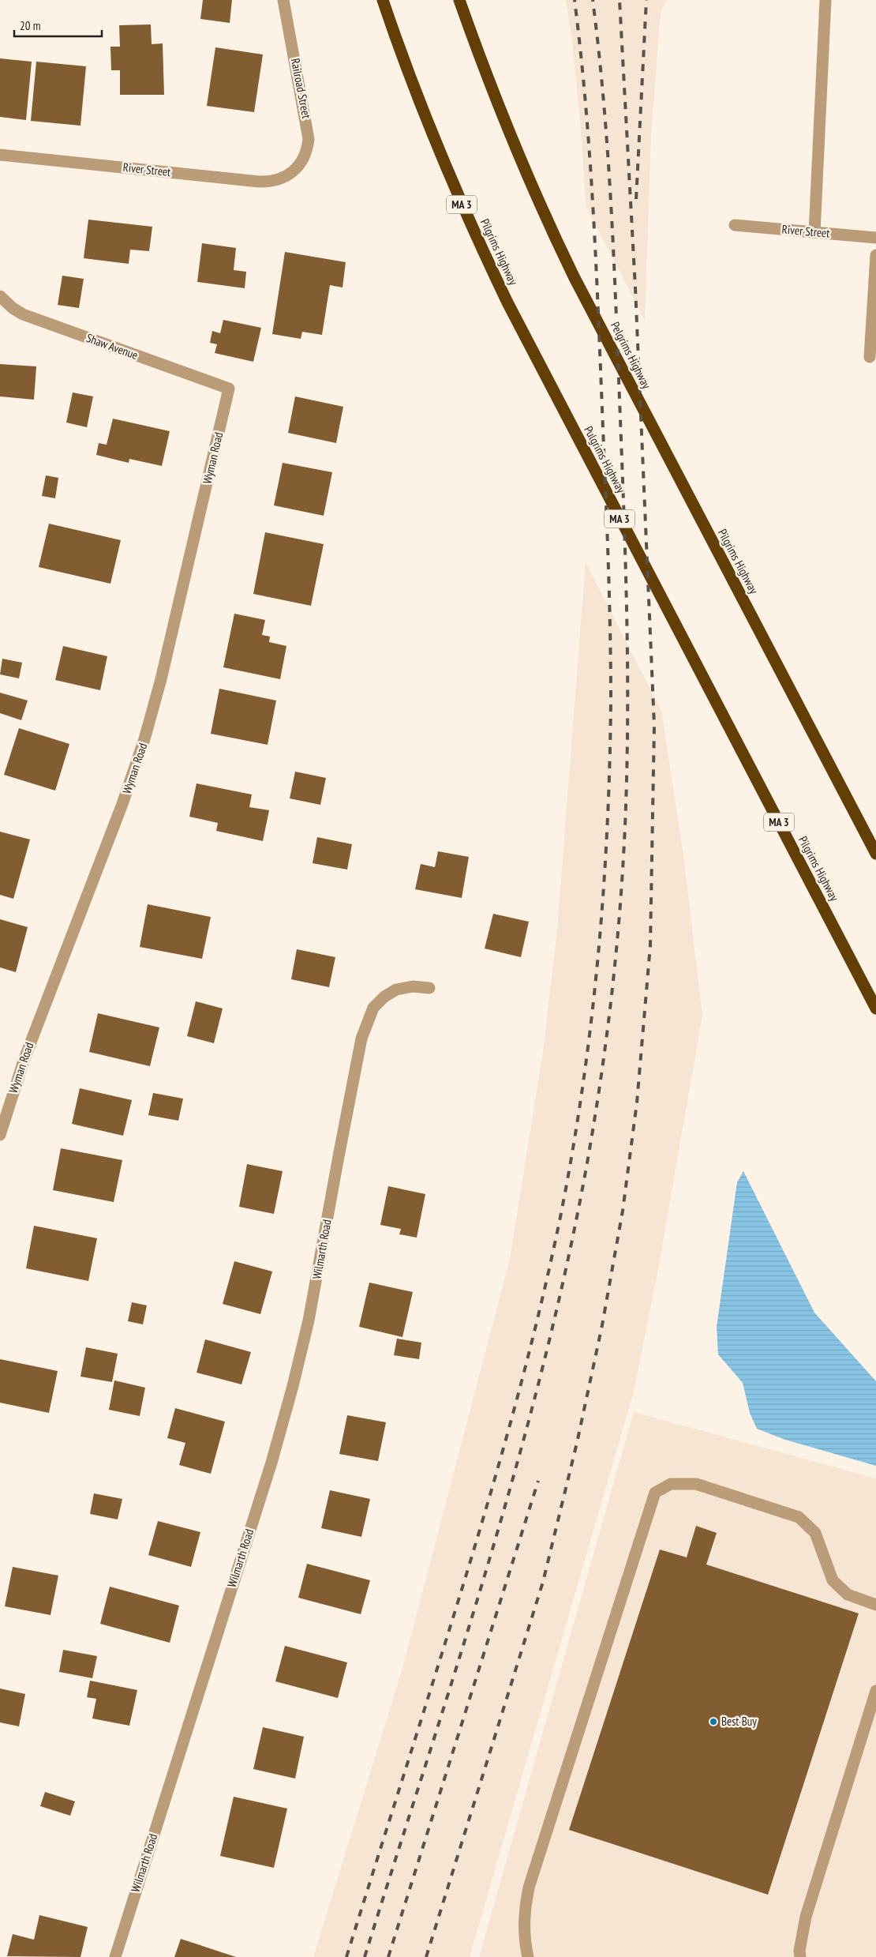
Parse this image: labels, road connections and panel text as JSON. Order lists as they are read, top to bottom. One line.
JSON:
{"streets":{"highway":["MA 3","Pilgrims Highway","Pelgrims Highway","Pulgrims Highway"],"street":["Railroad Street","River Street","Shaw Avenue","Wyman Road","Wilmarth Road"]},"crossings":[["Railroad Street","River Street"],["Pilgrims Highway","Pelgrims Highway"],["Pilgrims Highway","Pulgrims Highway"],["Shaw Avenue","Wyman Road"]],"places":["Best Buy"],"scale_bar":"20 m"}
